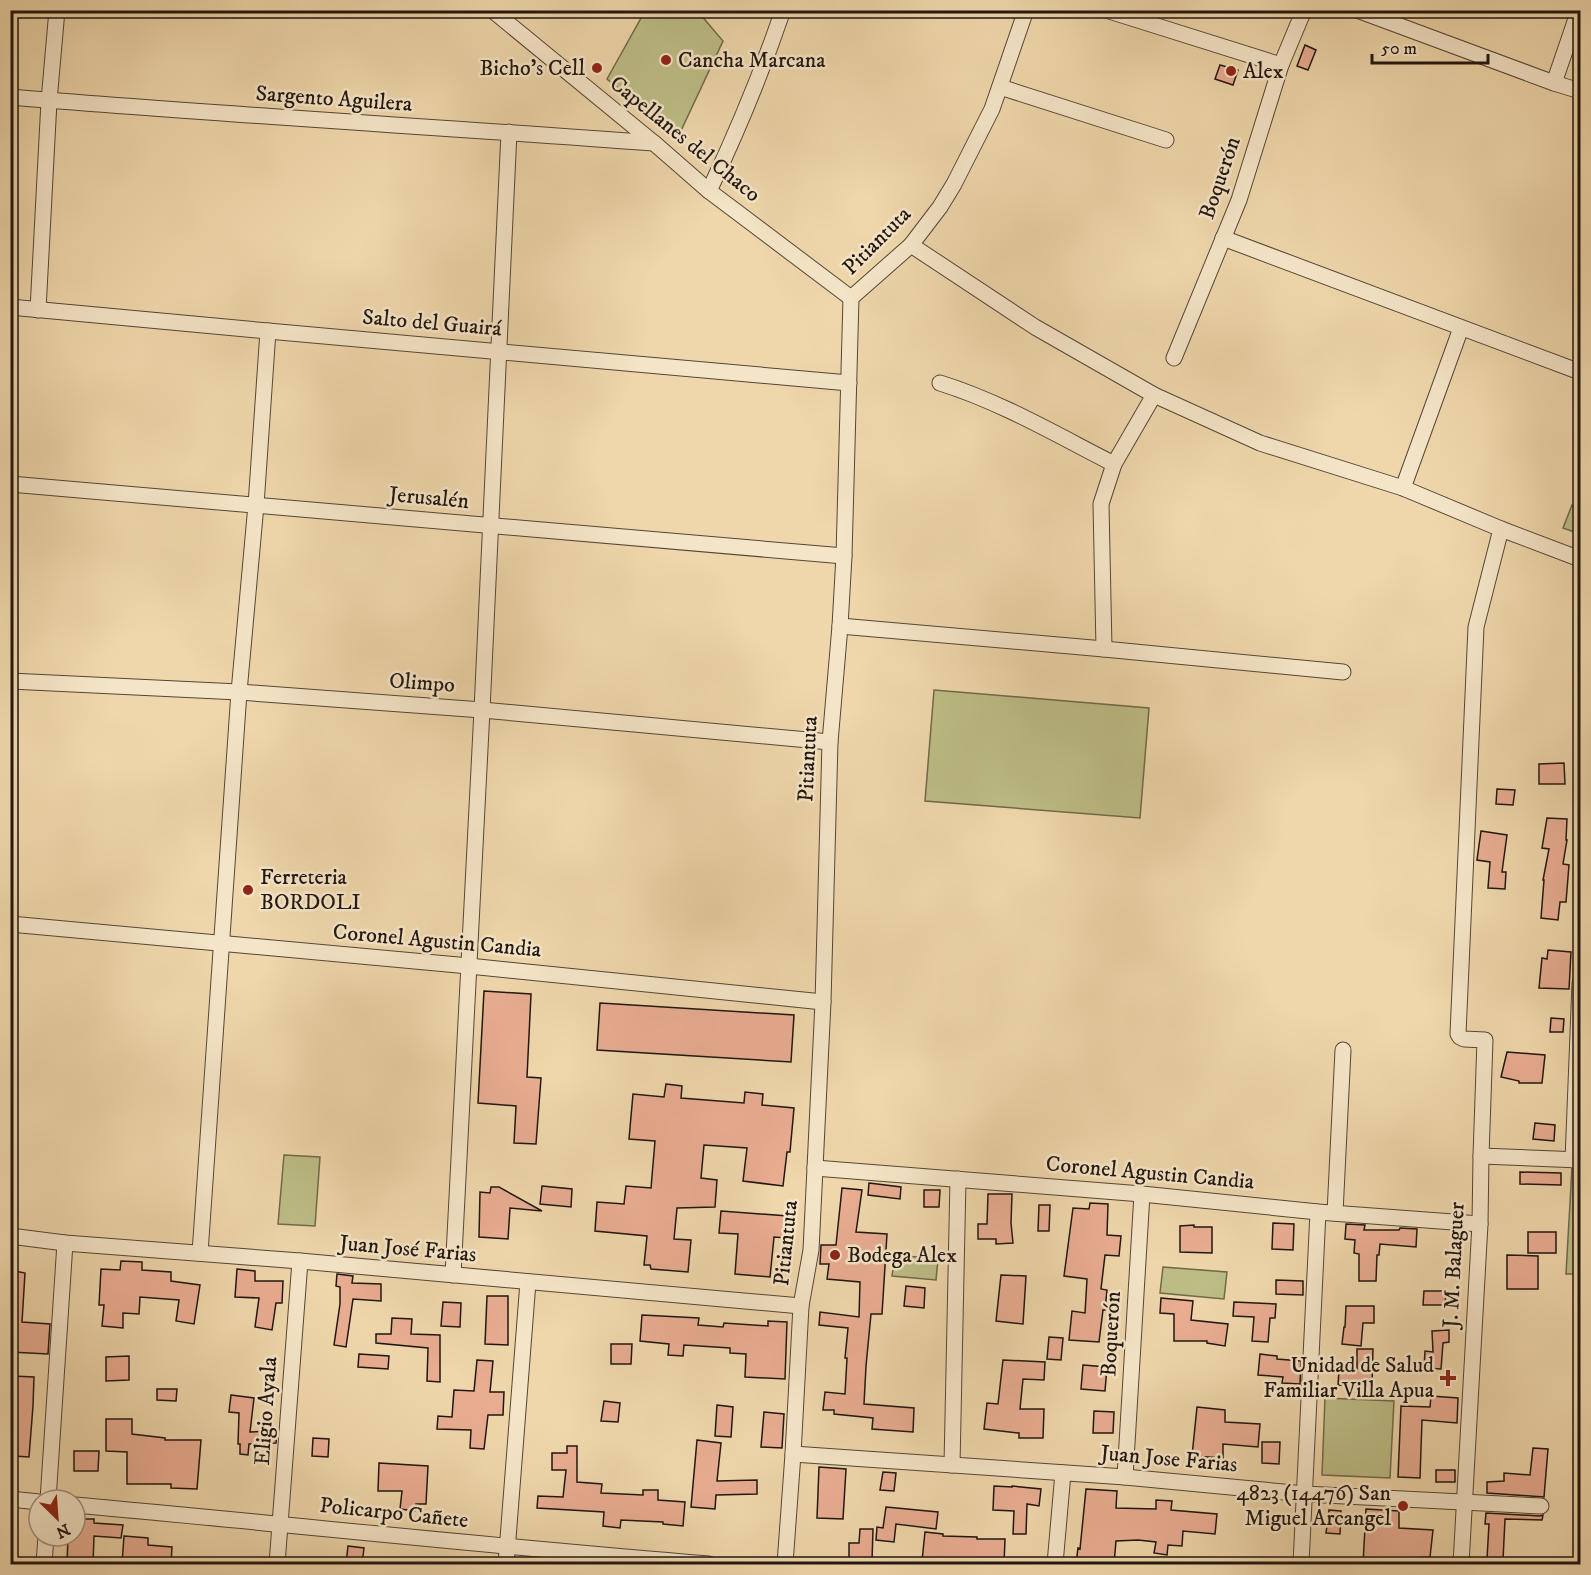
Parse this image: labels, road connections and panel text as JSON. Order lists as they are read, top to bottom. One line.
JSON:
{"streets":{"street":["Sargento Aguilera","Capellanes del Chaco","Boquerón","Pitiantuta","Salto del Guairá","Jerusalén","Olimpo","Coronel Agustin Candia","Juan José Farias","J. M. Balaguer","Eligio Ayala","Juan Jose Farias","Policarpo Cañete"]},"crossings":[["Sargento Aguilera","Capellanes del Chaco"],["Capellanes del Chaco","Pitiantuta"],["Boquerón","Coronel Agustin Candia"],["Boquerón","Juan Jose Farias"],["Pitiantuta","Salto del Guairá"],["Pitiantuta","Jerusalén"],["Pitiantuta","Olimpo"],["Pitiantuta","Coronel Agustin Candia"],["Pitiantuta","Juan José Farias"],["Pitiantuta","Juan Jose Farias"],["Coronel Agustin Candia","J. M. Balaguer"],["Juan José Farias","Eligio Ayala"],["J. M. Balaguer","Juan Jose Farias"],["Eligio Ayala","Policarpo Cañete"]],"places":{"other":["Cancha Marcana","Bicho's Cell","Alex","Ferreteria BORDOLI","Bodega Alex","4823 (14476) San Miguel Arcangel"],"health":["Unidad de Salud Familiar Villa Apua"]},"scale_bar":"50 m","north":"bottom right"}
